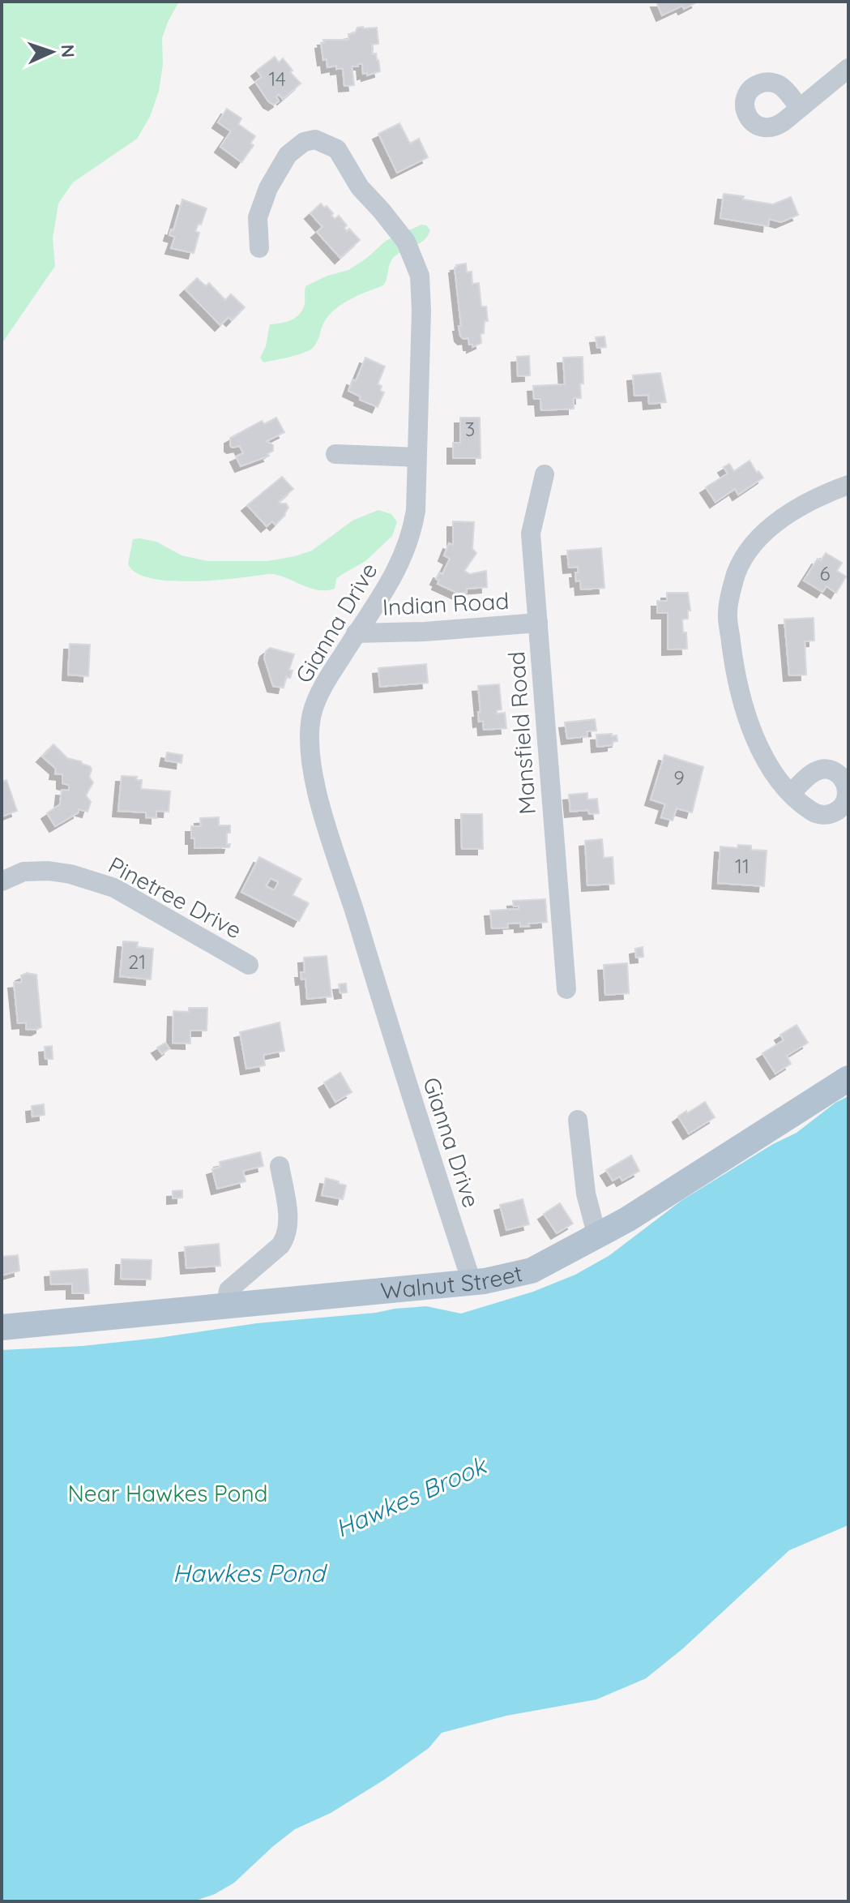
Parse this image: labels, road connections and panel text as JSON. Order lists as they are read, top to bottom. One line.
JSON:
{"streets":{"main road":["Walnut Street"],"street":["Indian Road","Gianna Drive","Mansfield Road","Pinetree Drive"]},"crossings":[["Indian Road","Gianna Drive"],["Indian Road","Mansfield Road"],["Gianna Drive","Walnut Street"]],"water":["Hawkes Brook","Hawkes Pond"],"parks":["Near Hawkes Pond"],"house_numbers":["14","3","6","9","11","21"],"north":"right"}
